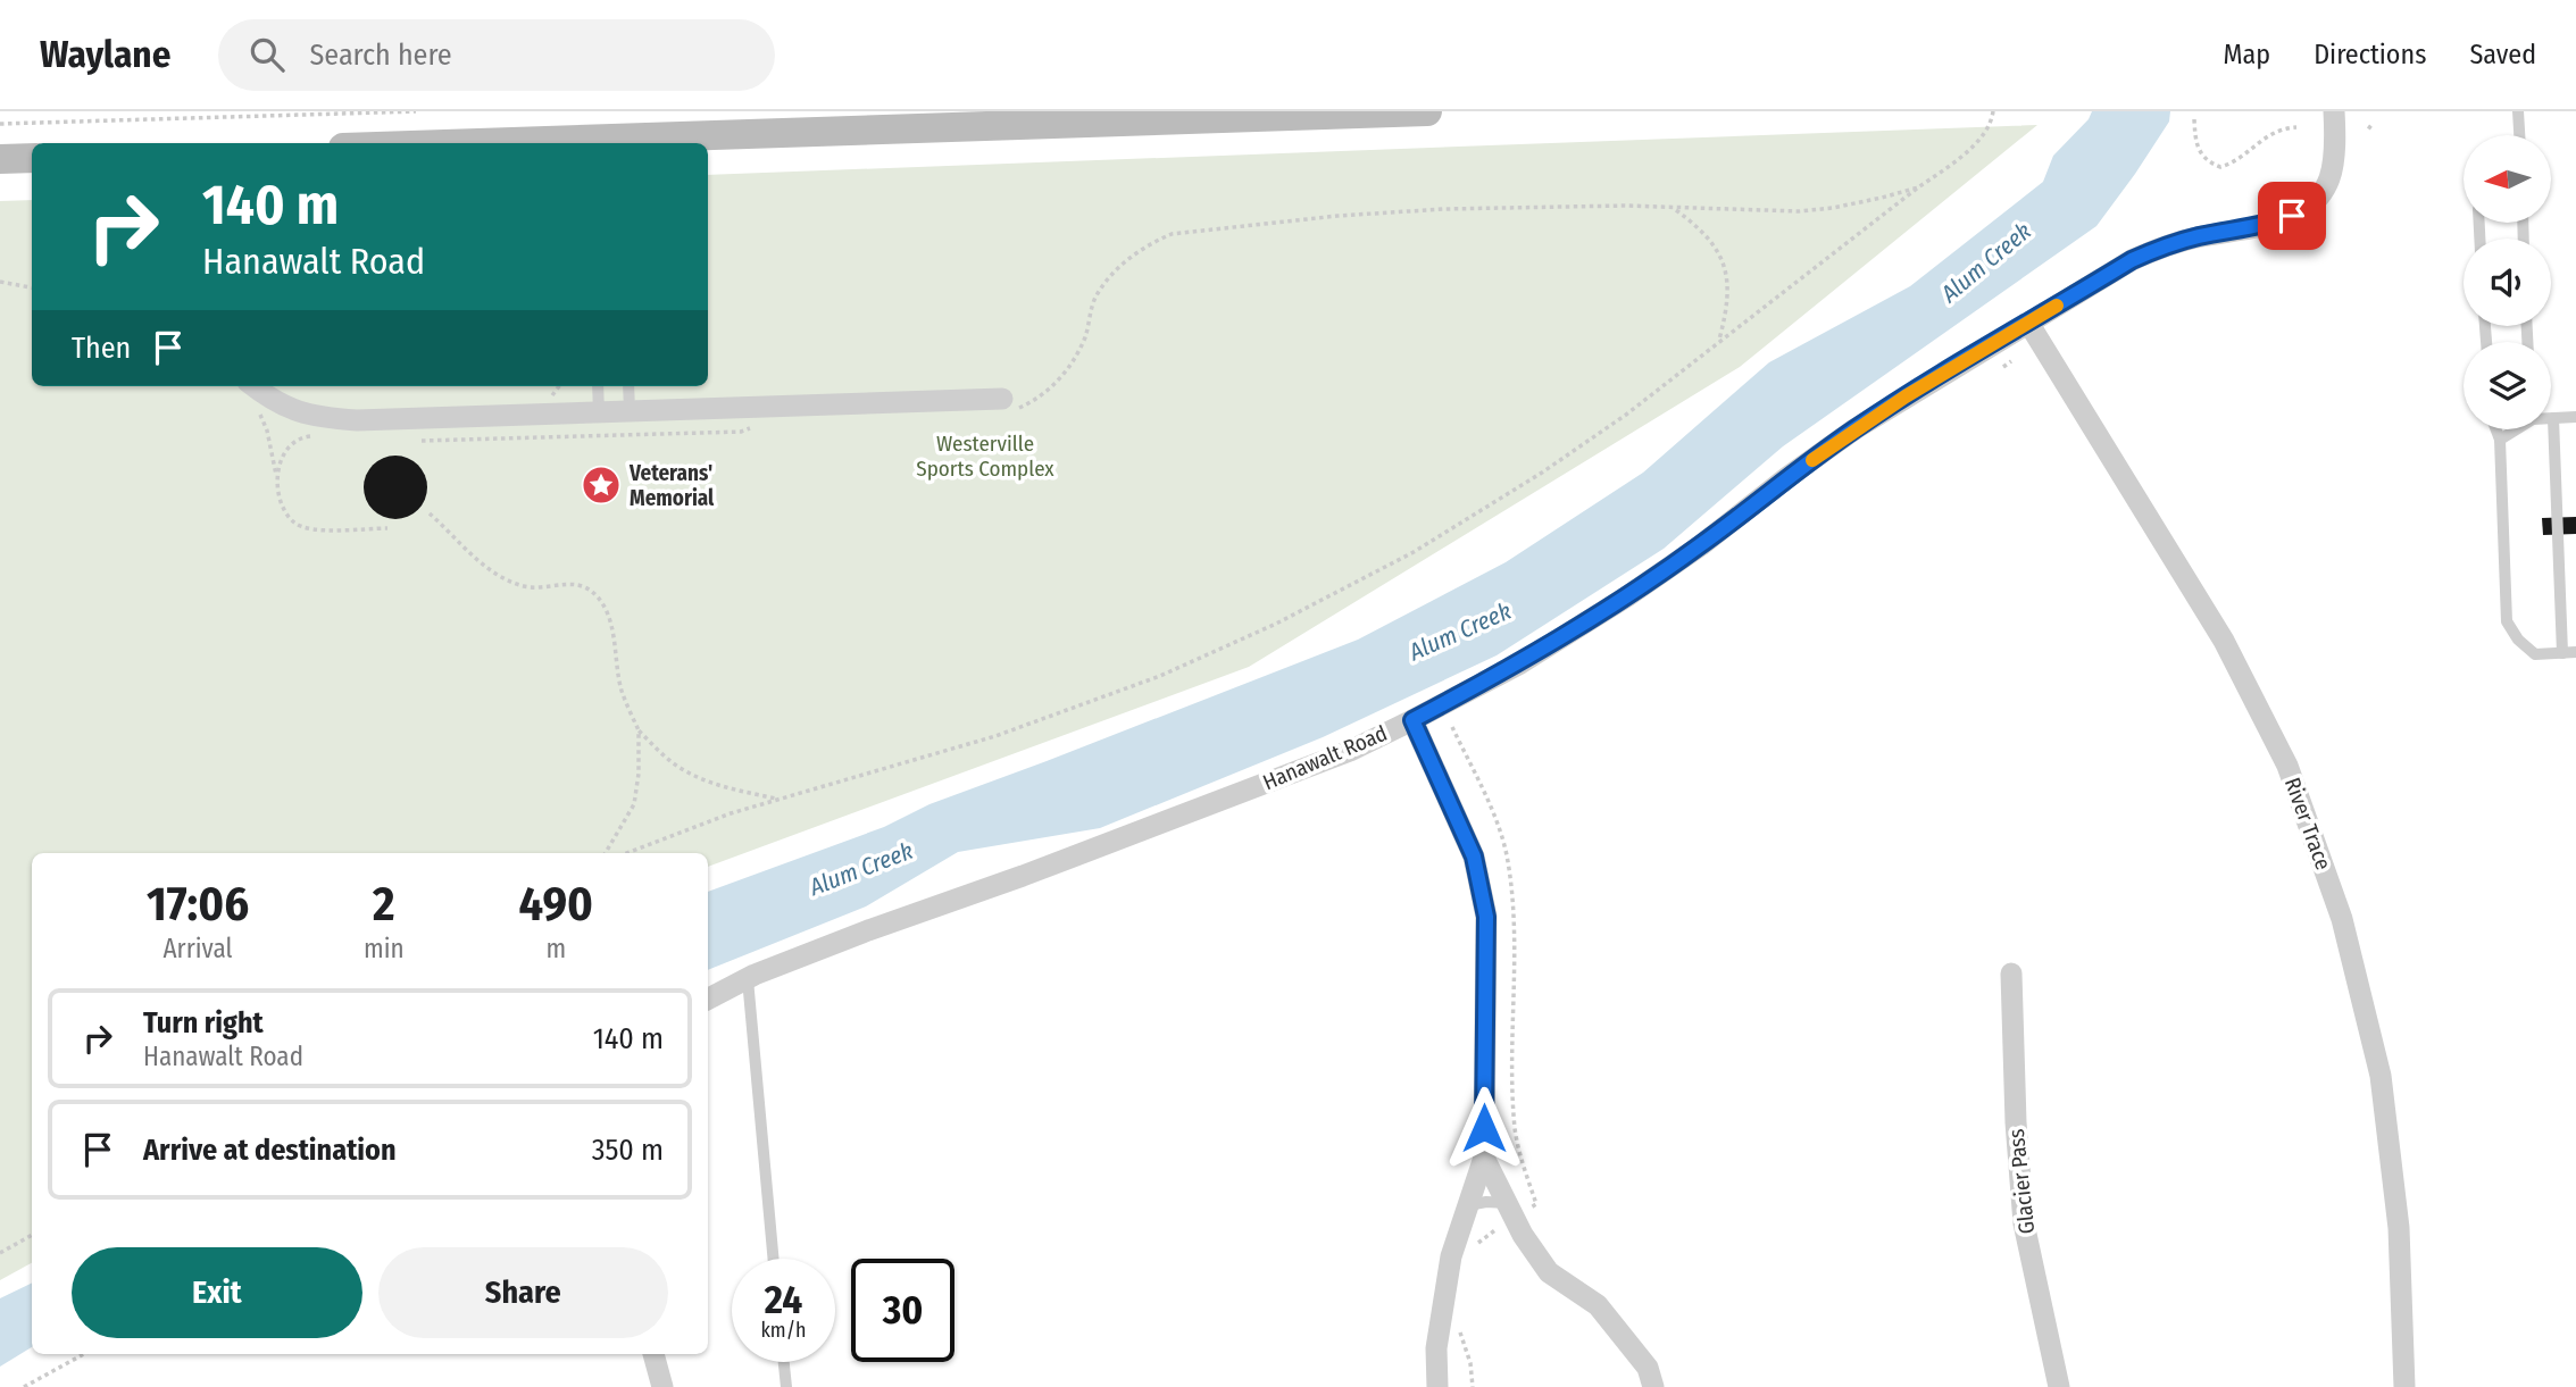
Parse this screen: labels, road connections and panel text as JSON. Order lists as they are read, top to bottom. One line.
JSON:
{"streets":{"street":["Hanawalt Road","River Trace","Glacier Pass"]},"crossings":[["Hanawalt Road","River Trace"]],"water":["Alum Creek"],"parks":["Westerville Sports Complex"],"places":{"place":["Veterans' Memorial"]},"north":"left","page":{"header":"Waylane","search":"Search here","nav":["Map","Directions","Saved"],"turn":["140 m","Hanawalt Road"],"then":"Then","eta":["17:06","Arrival","2","min","490","m"],"list":[{"name":"Turn right","note":"Hanawalt Road","value":"140 m"},{"name":"Arrive at destination","value":"350 m"}],"buttons":["Exit","Share"],"speed":"24 km/h","limit":"30"}}
